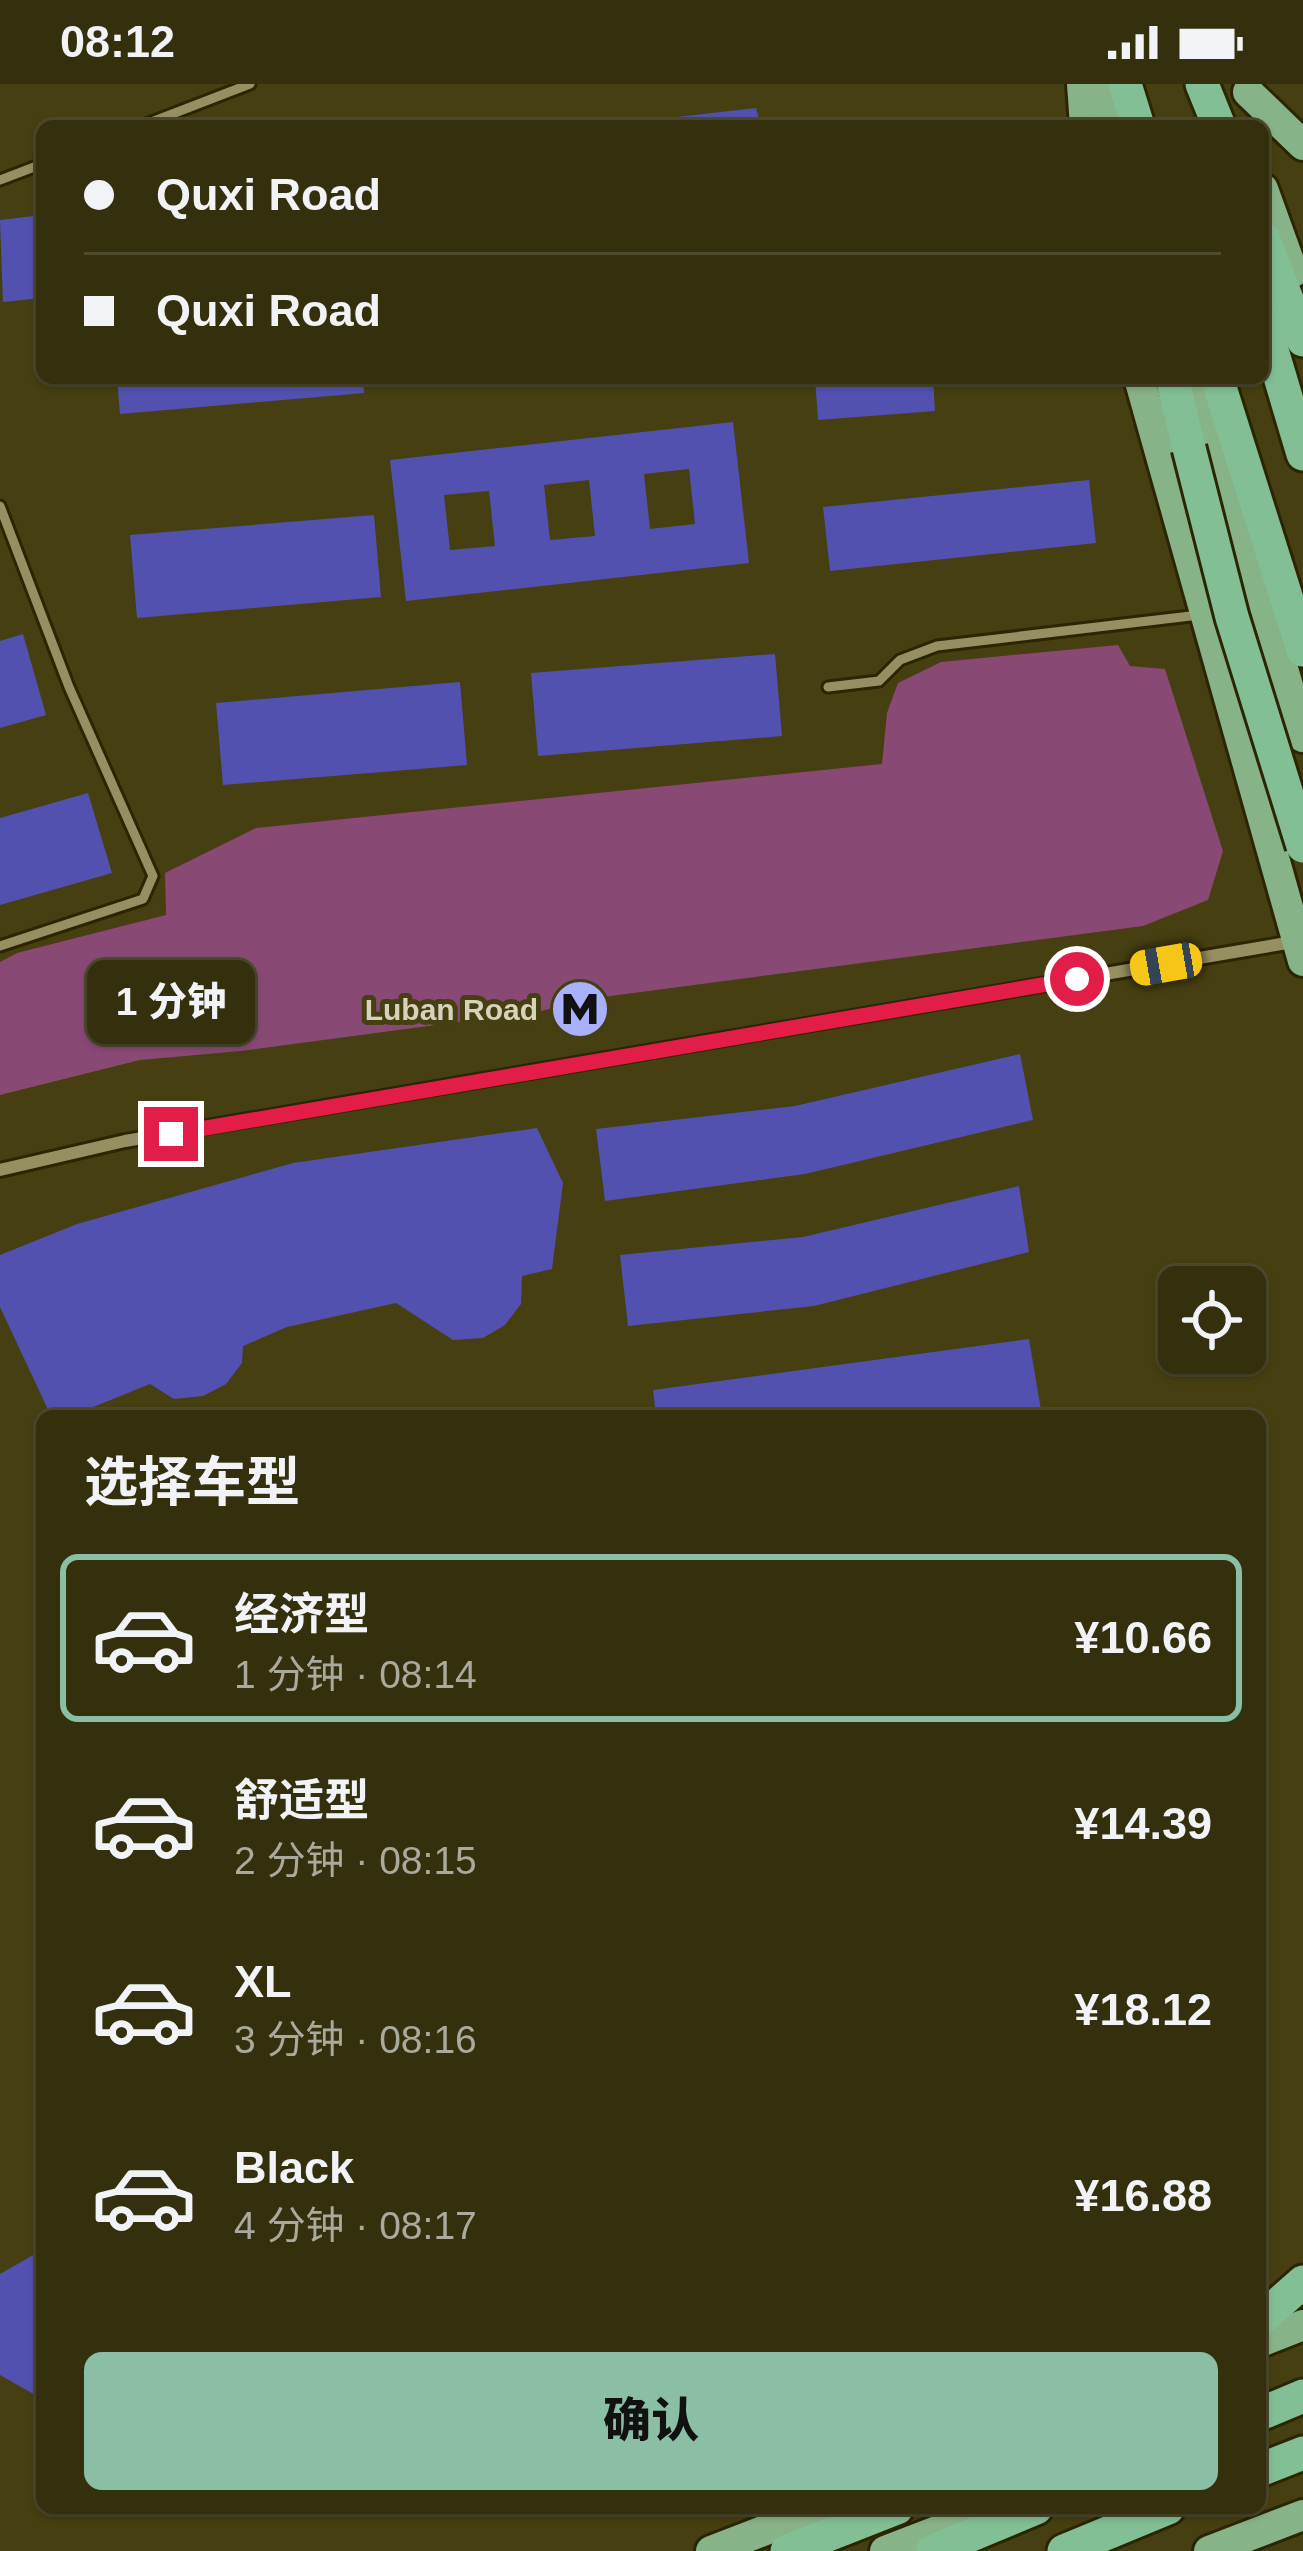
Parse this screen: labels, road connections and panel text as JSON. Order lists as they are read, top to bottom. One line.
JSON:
{"places":{"metro station":["Luban Road"]},"page":{"status":"08:12","banner":["Quxi Road","Quxi Road"],"bubble":"1 分钟","heading":"选择车型","list":[{"name":"经济型","note":"1 分钟 · 08:14","value":"¥10.66"},{"name":"舒适型","note":"2 分钟 · 08:15","value":"¥14.39"},{"name":"XL","note":"3 分钟 · 08:16","value":"¥18.12"},{"name":"Black","note":"4 分钟 · 08:17","value":"¥16.88"}],"buttons":"确认"}}
